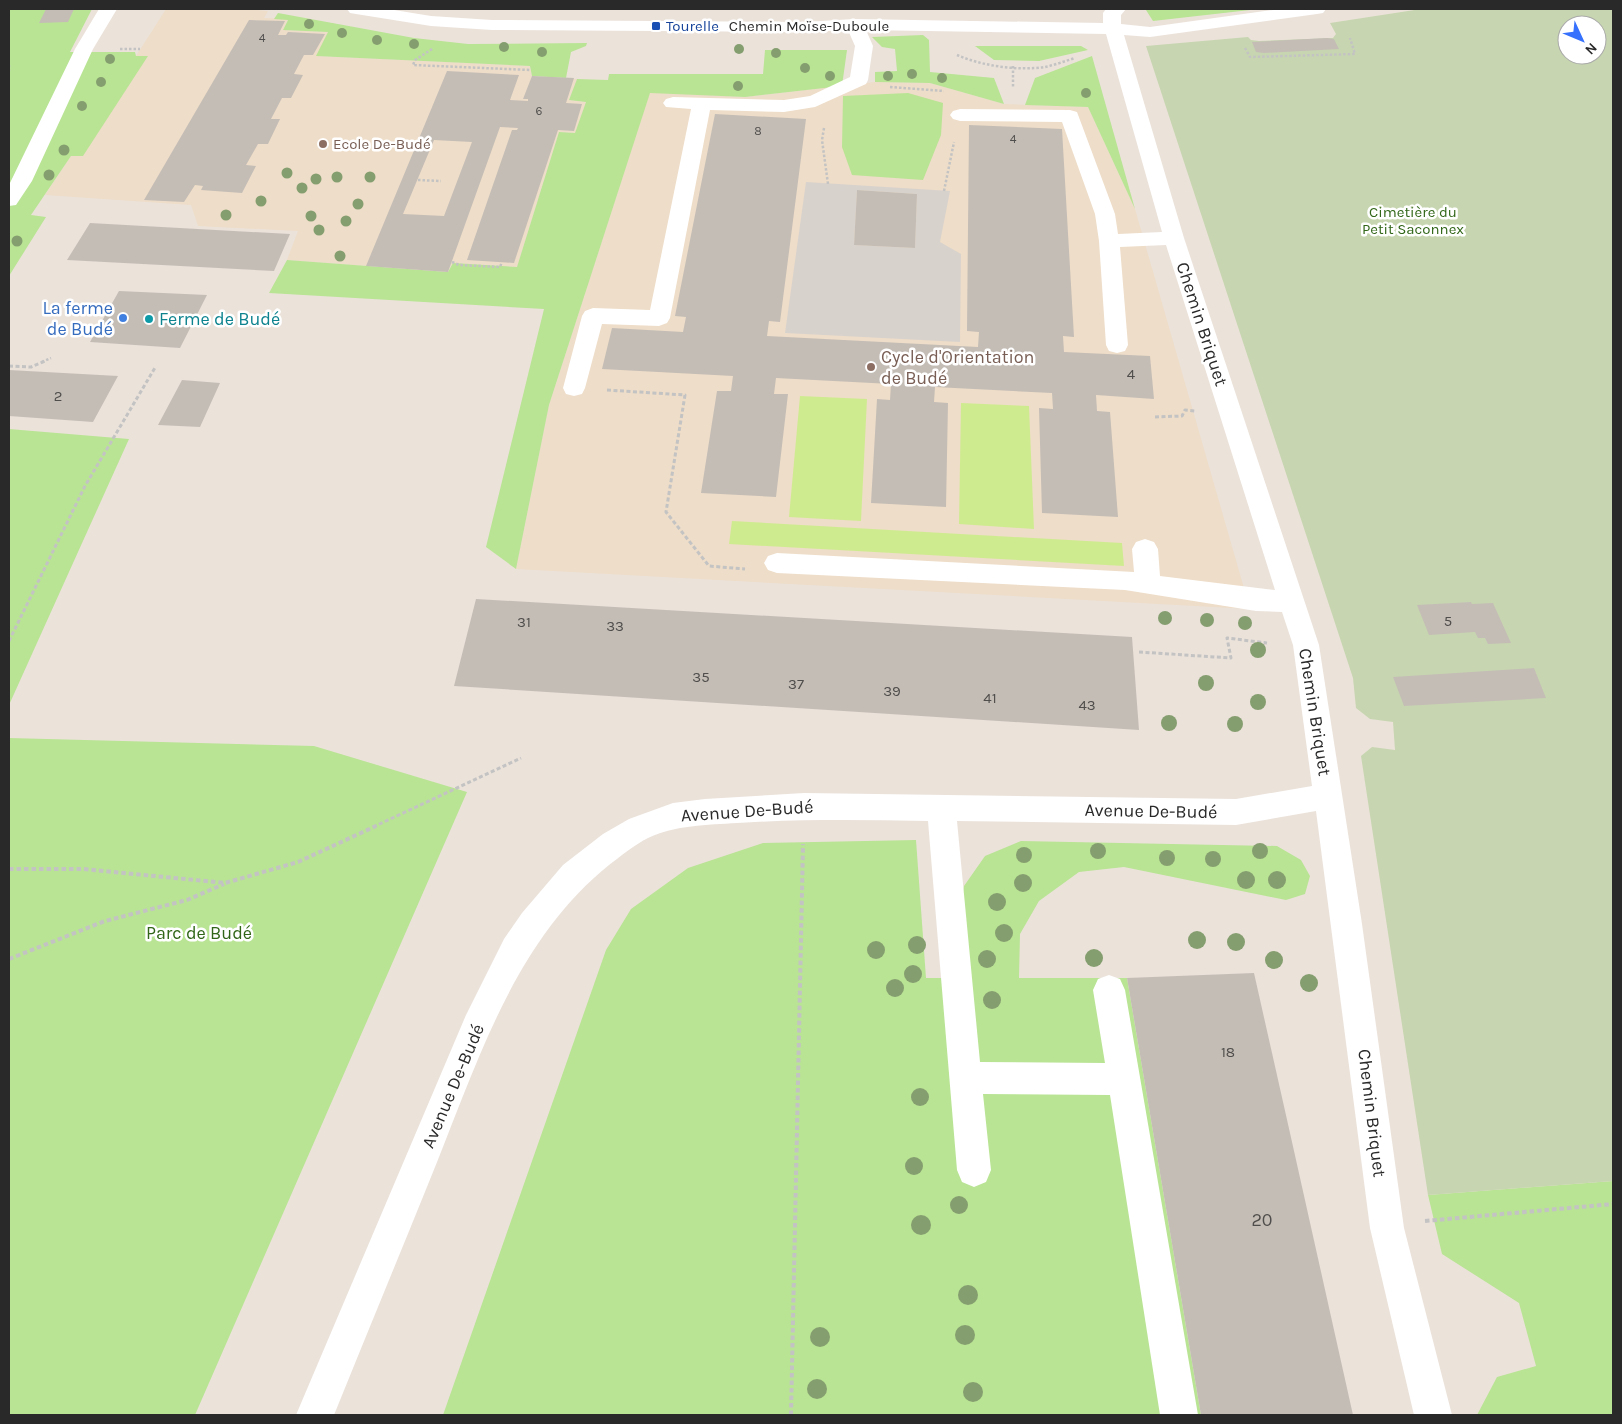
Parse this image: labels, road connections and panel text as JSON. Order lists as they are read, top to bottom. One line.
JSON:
{"streets":{"street":["Chemin Moïse-Duboule","Chemin Briquet","Avenue De-Budé"]},"crossings":[["Chemin Moïse-Duboule","Chemin Briquet"],["Chemin Briquet","Avenue De-Budé"]],"parks":["Cimetière du Petit Saconnex","Parc de Budé"],"places":{"transit":["Tourelle"],"other":["Ecole De-Budé","La ferme de Budé","Ferme de Budé","Cycle d'Orientation de Budé"]},"house_numbers":["4","6","8","4","4","2","5","31","33","35","37","39","41","43","18","20"],"north":"bottom right"}
